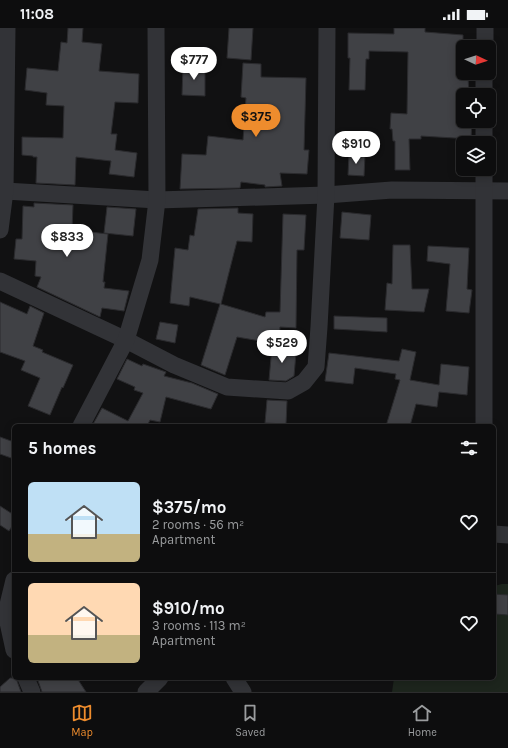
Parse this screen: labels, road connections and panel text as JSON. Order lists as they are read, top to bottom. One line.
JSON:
{"north":"right","page":{"status":"11:08","price":["$777","$375","$910","$833","$529"],"heading":"5 homes","list":[{"name":"$375/mo","note":"2 rooms · 56 m² · Apartment"},{"name":"$910/mo","note":"3 rooms · 113 m² · Apartment"}],"tabs":["Map","Saved","Home"]}}
